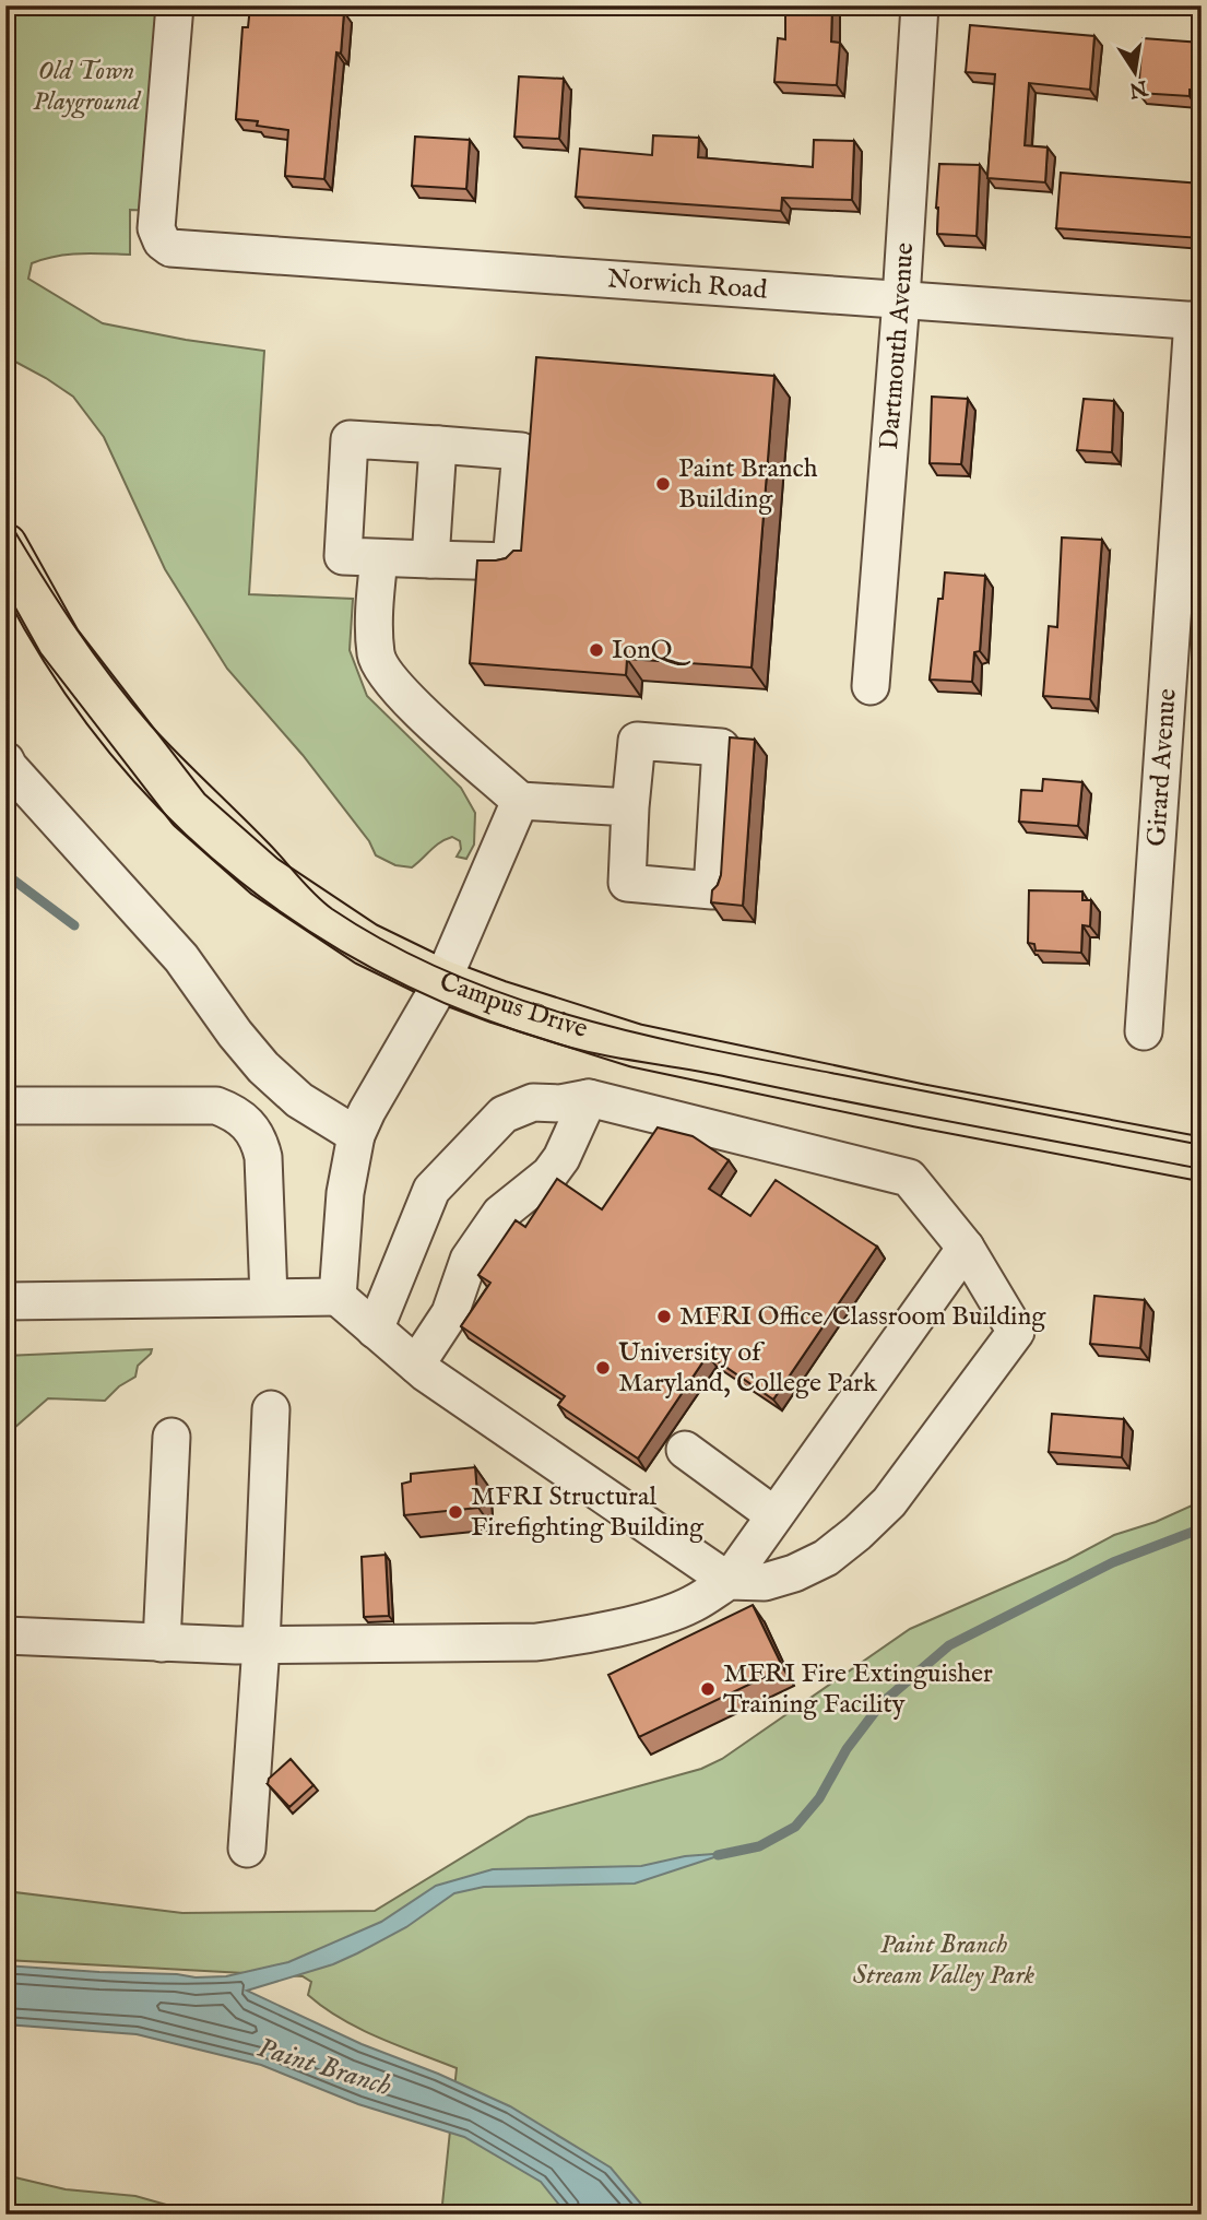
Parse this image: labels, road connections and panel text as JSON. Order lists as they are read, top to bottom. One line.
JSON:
{"streets":{"main road":["Campus Drive"],"street":["Norwich Road","Dartmouth Avenue","Girard Avenue"]},"crossings":[["Norwich Road","Dartmouth Avenue"],["Norwich Road","Girard Avenue"]],"water":["Paint Branch"],"parks":["Old Town Playground","Paint Branch Stream Valley Park"],"places":["Paint Branch Building","IonQ","MFRI Office/Classroom Building","University of Maryland, College Park","MFRI Structural Firefighting Building","MFRI Fire Extinguisher Training Facility"],"north":"bottom"}
